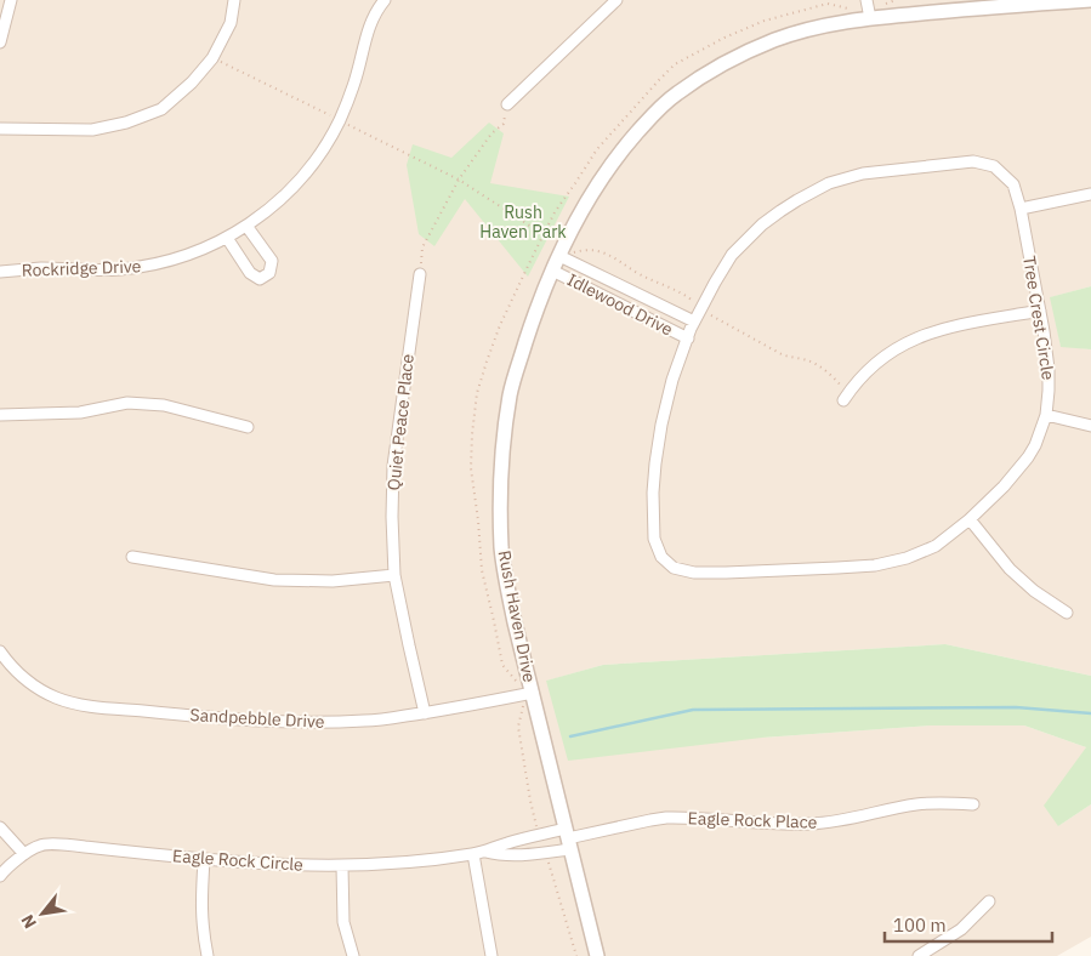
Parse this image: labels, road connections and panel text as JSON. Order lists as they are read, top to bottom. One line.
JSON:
{"streets":{"street":["Rockridge Drive","Idlewood Drive","Tree Crest Circle","Quiet Peace Place","Rush Haven Drive","Sandpebble Drive","Eagle Rock Place","Eagle Rock Circle"]},"crossings":[["Idlewood Drive","Tree Crest Circle"],["Idlewood Drive","Rush Haven Drive"],["Quiet Peace Place","Sandpebble Drive"],["Rush Haven Drive","Sandpebble Drive"],["Rush Haven Drive","Eagle Rock Place"],["Rush Haven Drive","Eagle Rock Circle"],["Eagle Rock Place","Eagle Rock Circle"]],"parks":["Rush Haven Park"],"scale_bar":"100 m","north":"bottom left"}
